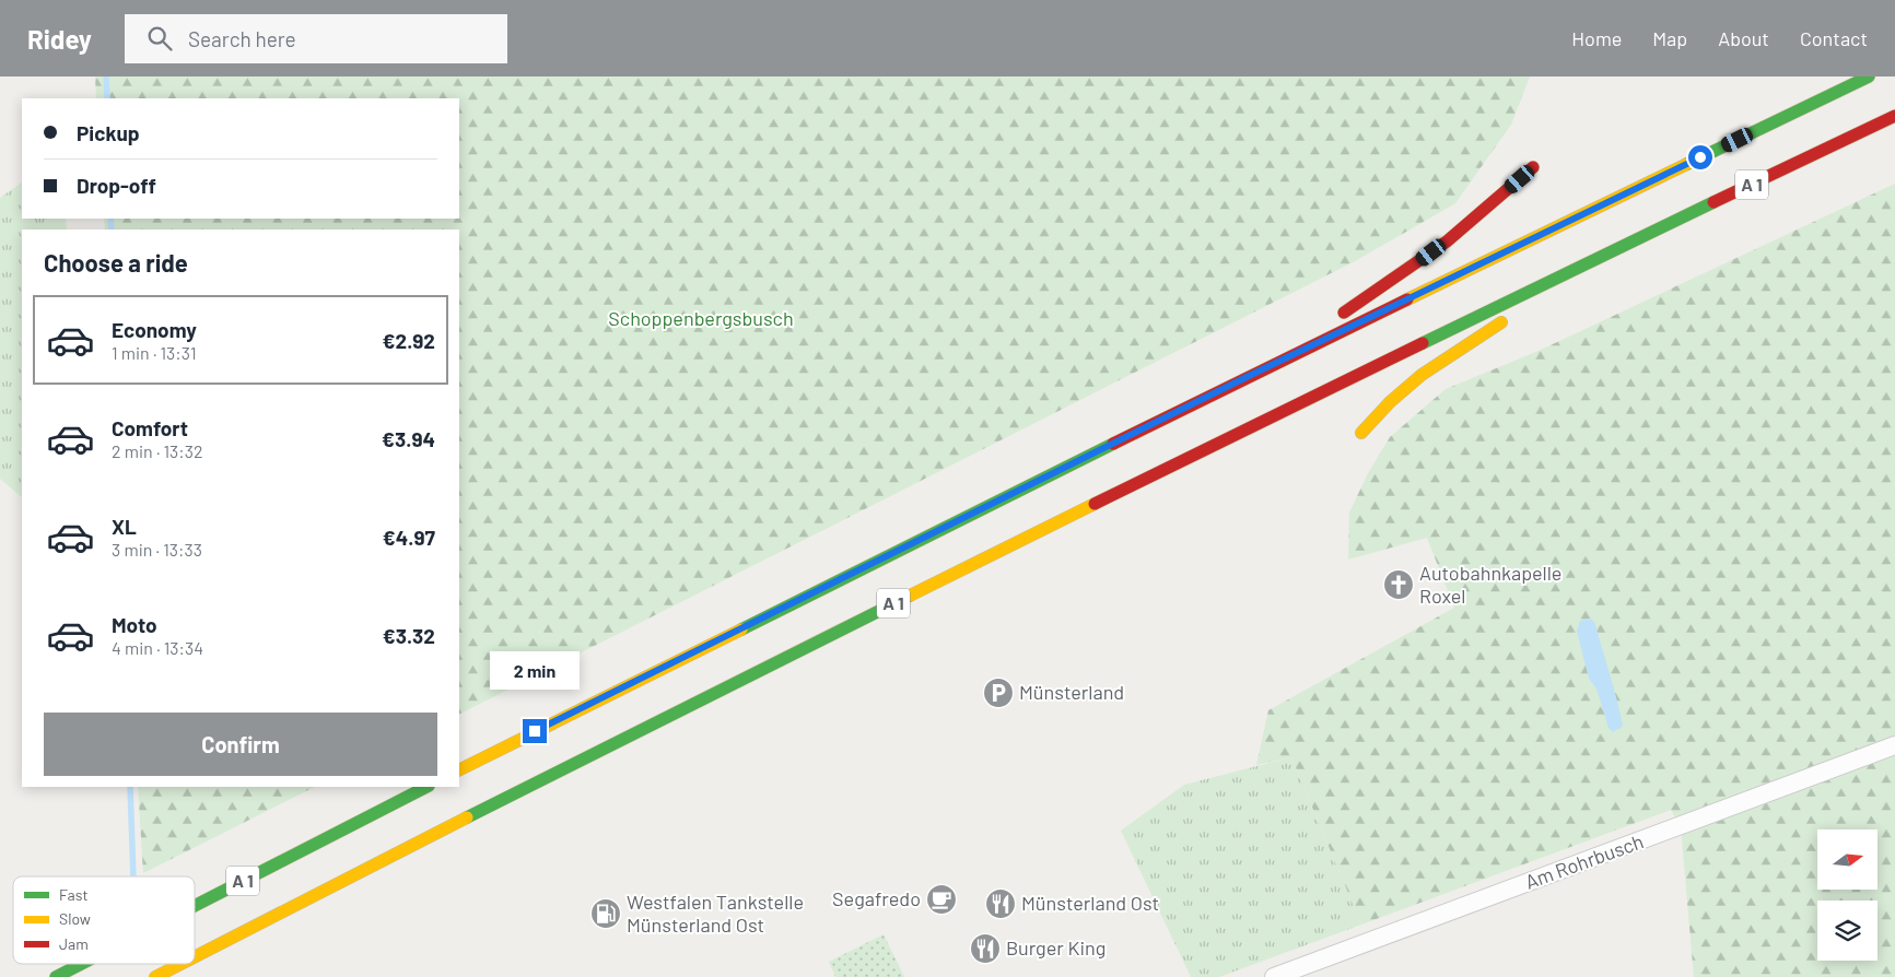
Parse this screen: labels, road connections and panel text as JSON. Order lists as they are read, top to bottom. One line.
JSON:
{"streets":{"highway":["A 1"],"street":["Am Rohrbusch"]},"parks":["Schoppenbergsbusch"],"places":{"church":["Autobahnkapelle Roxel"],"parking":["Münsterland"],"cafe":["Segafredo"],"restaurant":["Münsterland Ost","Burger King"],"fuel station":["Westfalen Tankstelle Münsterland Ost"]},"legend":["Fast","Slow","Jam"],"north":"right","page":{"header":"Ridey","search":"Search here","nav":["Home","Map","About","Contact"],"banner":["Pickup","Drop-off"],"heading":"Choose a ride","list":[{"name":"Economy","note":"1 min · 13:31","value":"€2.92"},{"name":"Comfort","note":"2 min · 13:32","value":"€3.94"},{"name":"XL","note":"3 min · 13:33","value":"€4.97"},{"name":"Moto","note":"4 min · 13:34","value":"€3.32"}],"bubble":"2 min","buttons":"Confirm"}}
